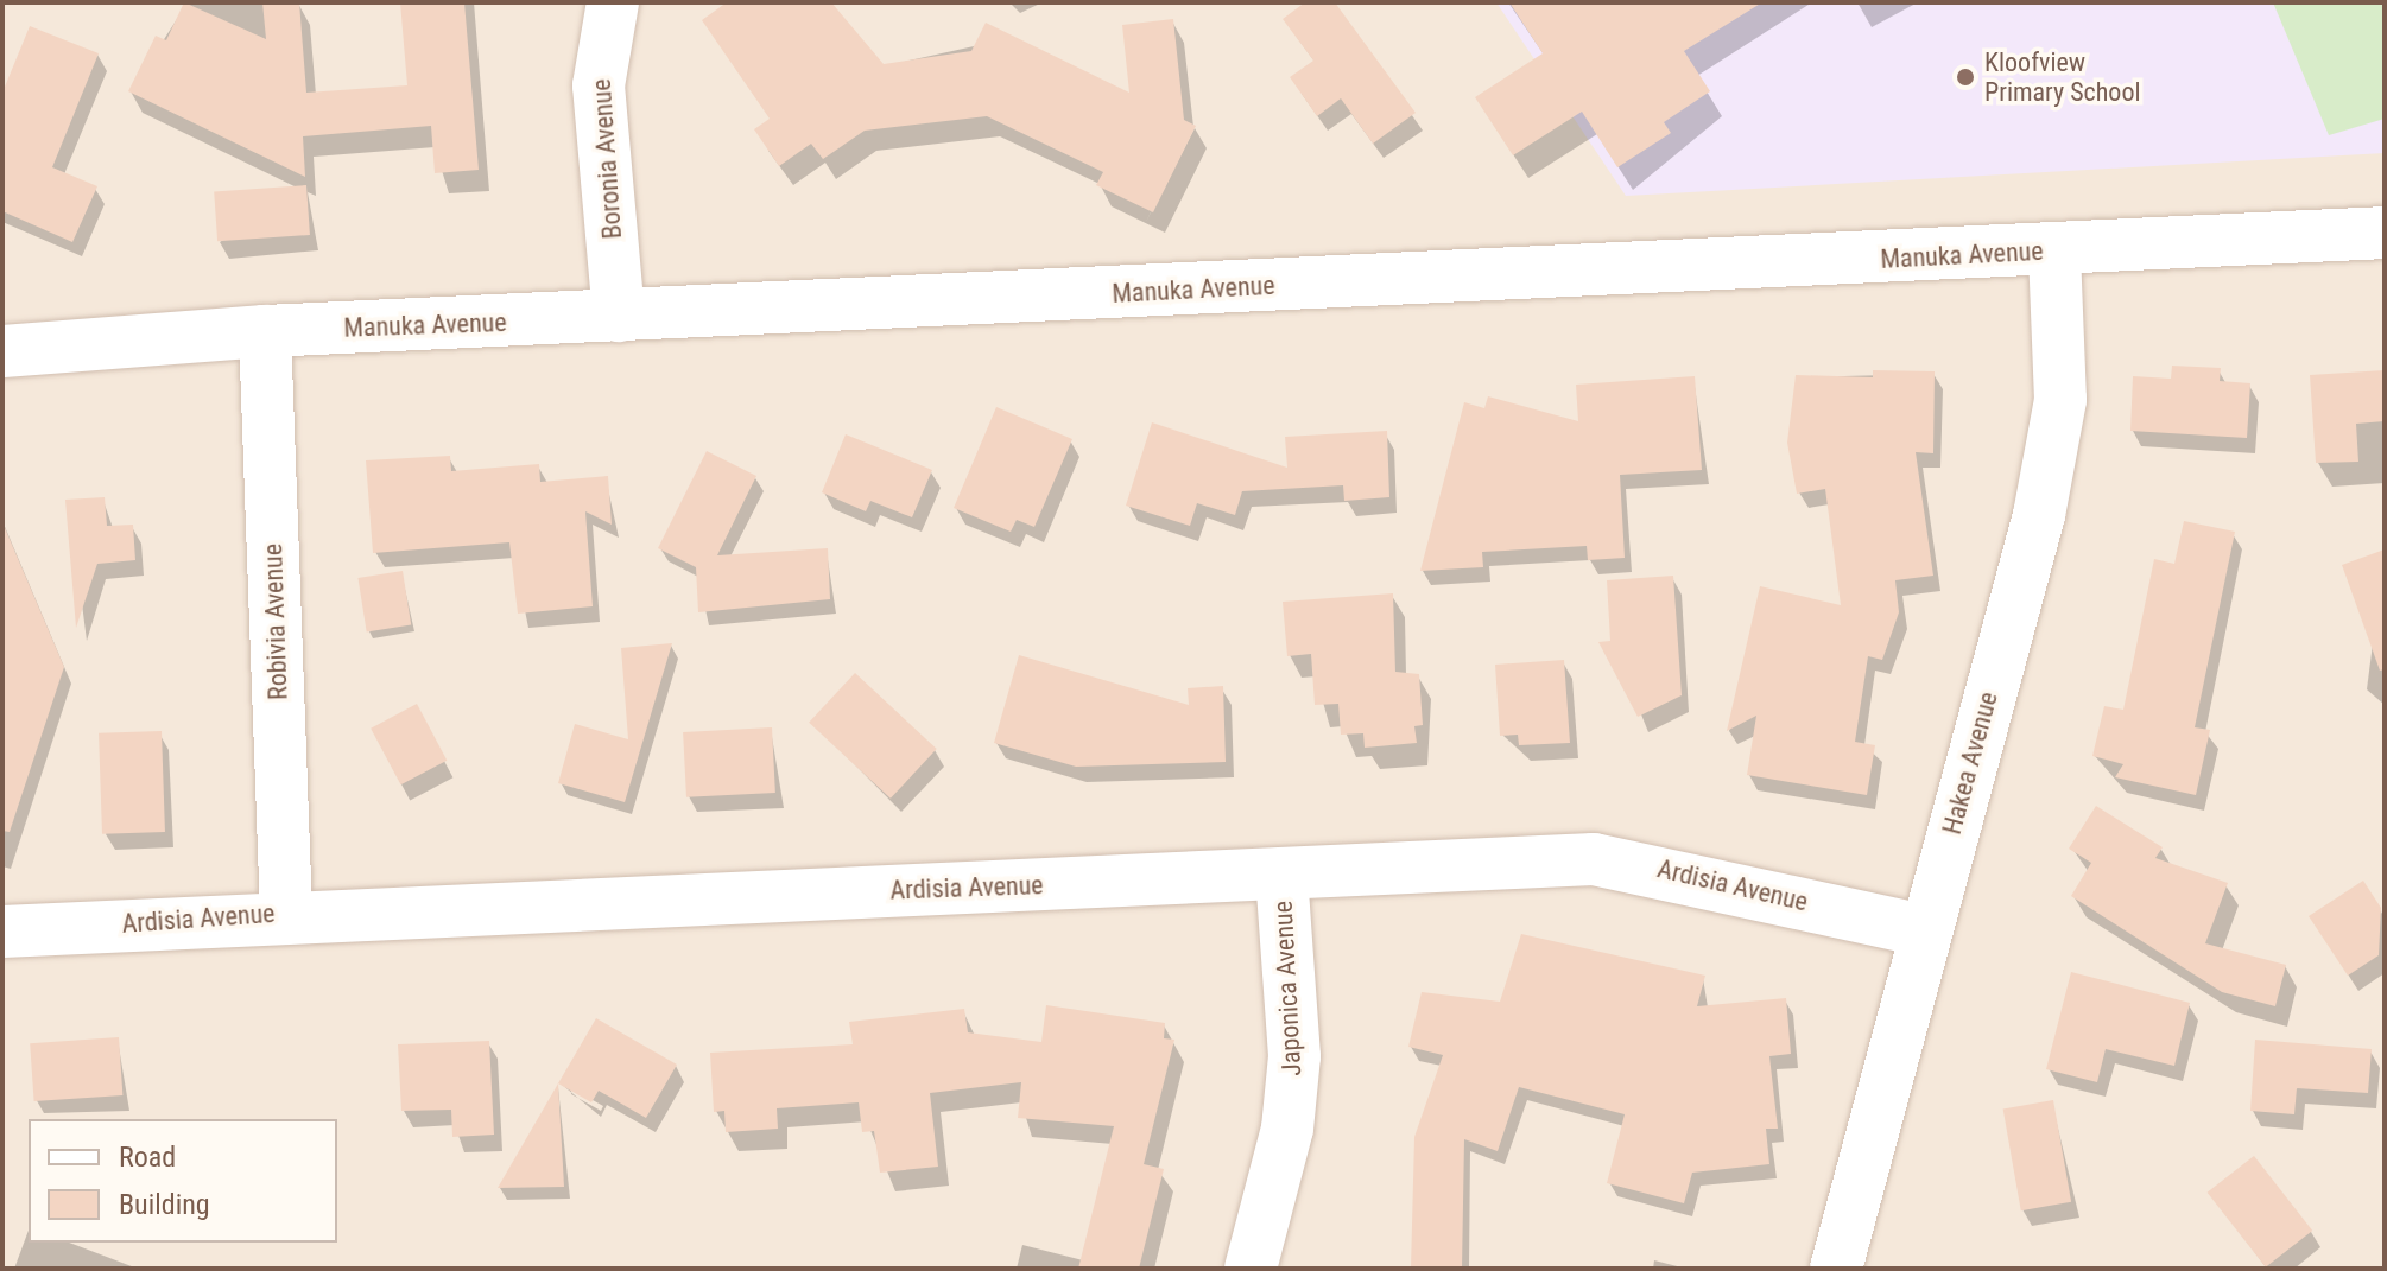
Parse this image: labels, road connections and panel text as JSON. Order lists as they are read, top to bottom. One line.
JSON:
{"streets":{"street":["Boronia Avenue","Manuka Avenue","Robivia Avenue","Hakea Avenue","Ardisia Avenue","Japonica Avenue"]},"crossings":[["Boronia Avenue","Manuka Avenue"],["Manuka Avenue","Robivia Avenue"],["Manuka Avenue","Hakea Avenue"],["Robivia Avenue","Ardisia Avenue"],["Hakea Avenue","Ardisia Avenue"],["Ardisia Avenue","Japonica Avenue"]],"places":["Kloofview Primary School"],"legend":["Road","Building"]}
